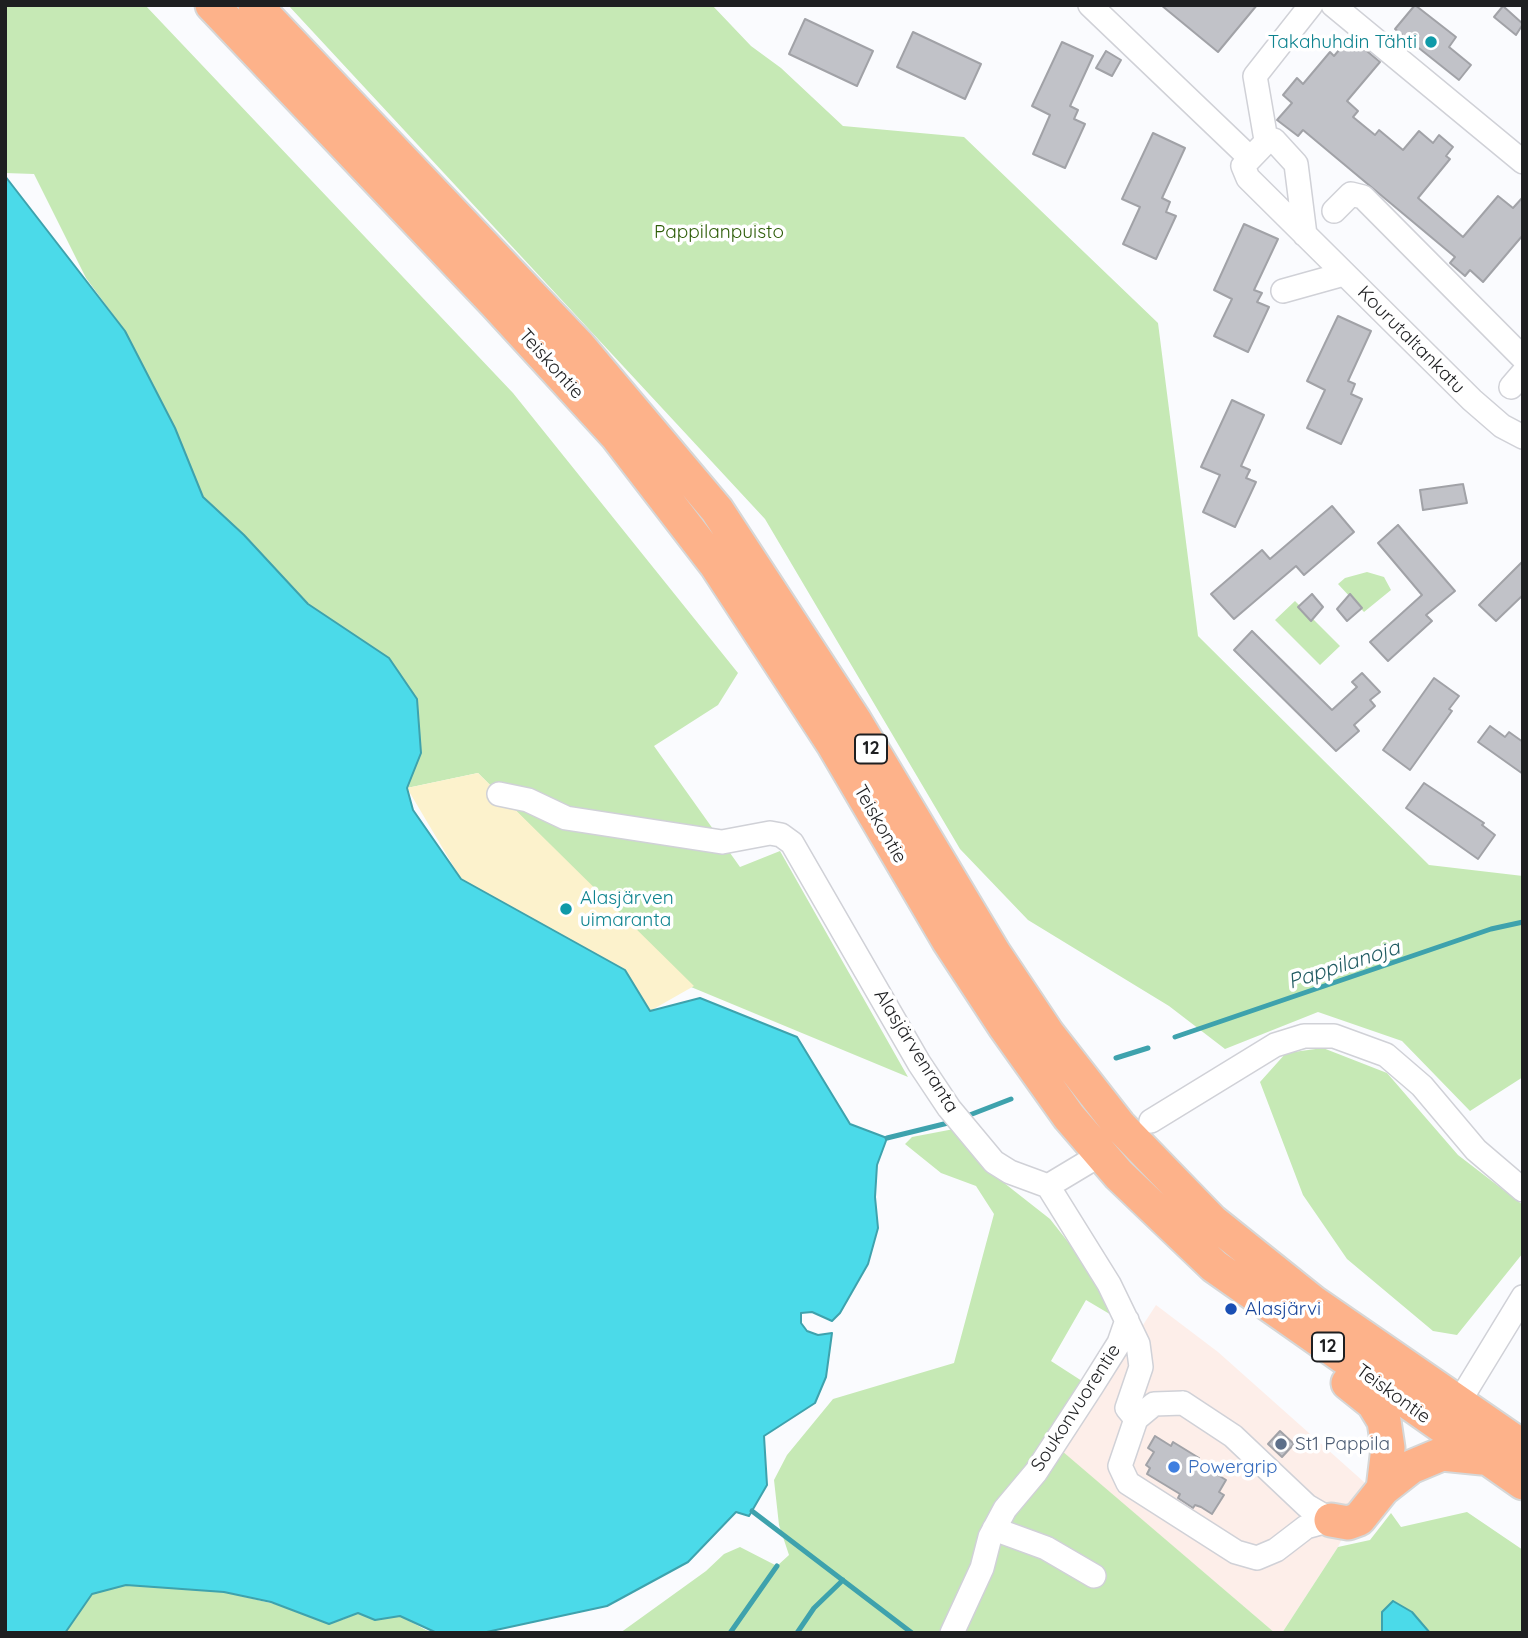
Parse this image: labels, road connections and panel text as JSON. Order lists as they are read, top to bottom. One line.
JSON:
{"streets":{"highway":["Teiskontie","12"],"street":["Kourutaltankatu","Alasjärvenranta","Soukonvuorentie"]},"crossings":[["Alasjärvenranta","Soukonvuorentie"]],"water":["Pappilanoja"],"parks":["Pappilanpuisto"],"places":["Takahuhdin Tähti","Alasjärven uimaranta","Alasjärvi","St1 Pappila","Powergrip"]}
